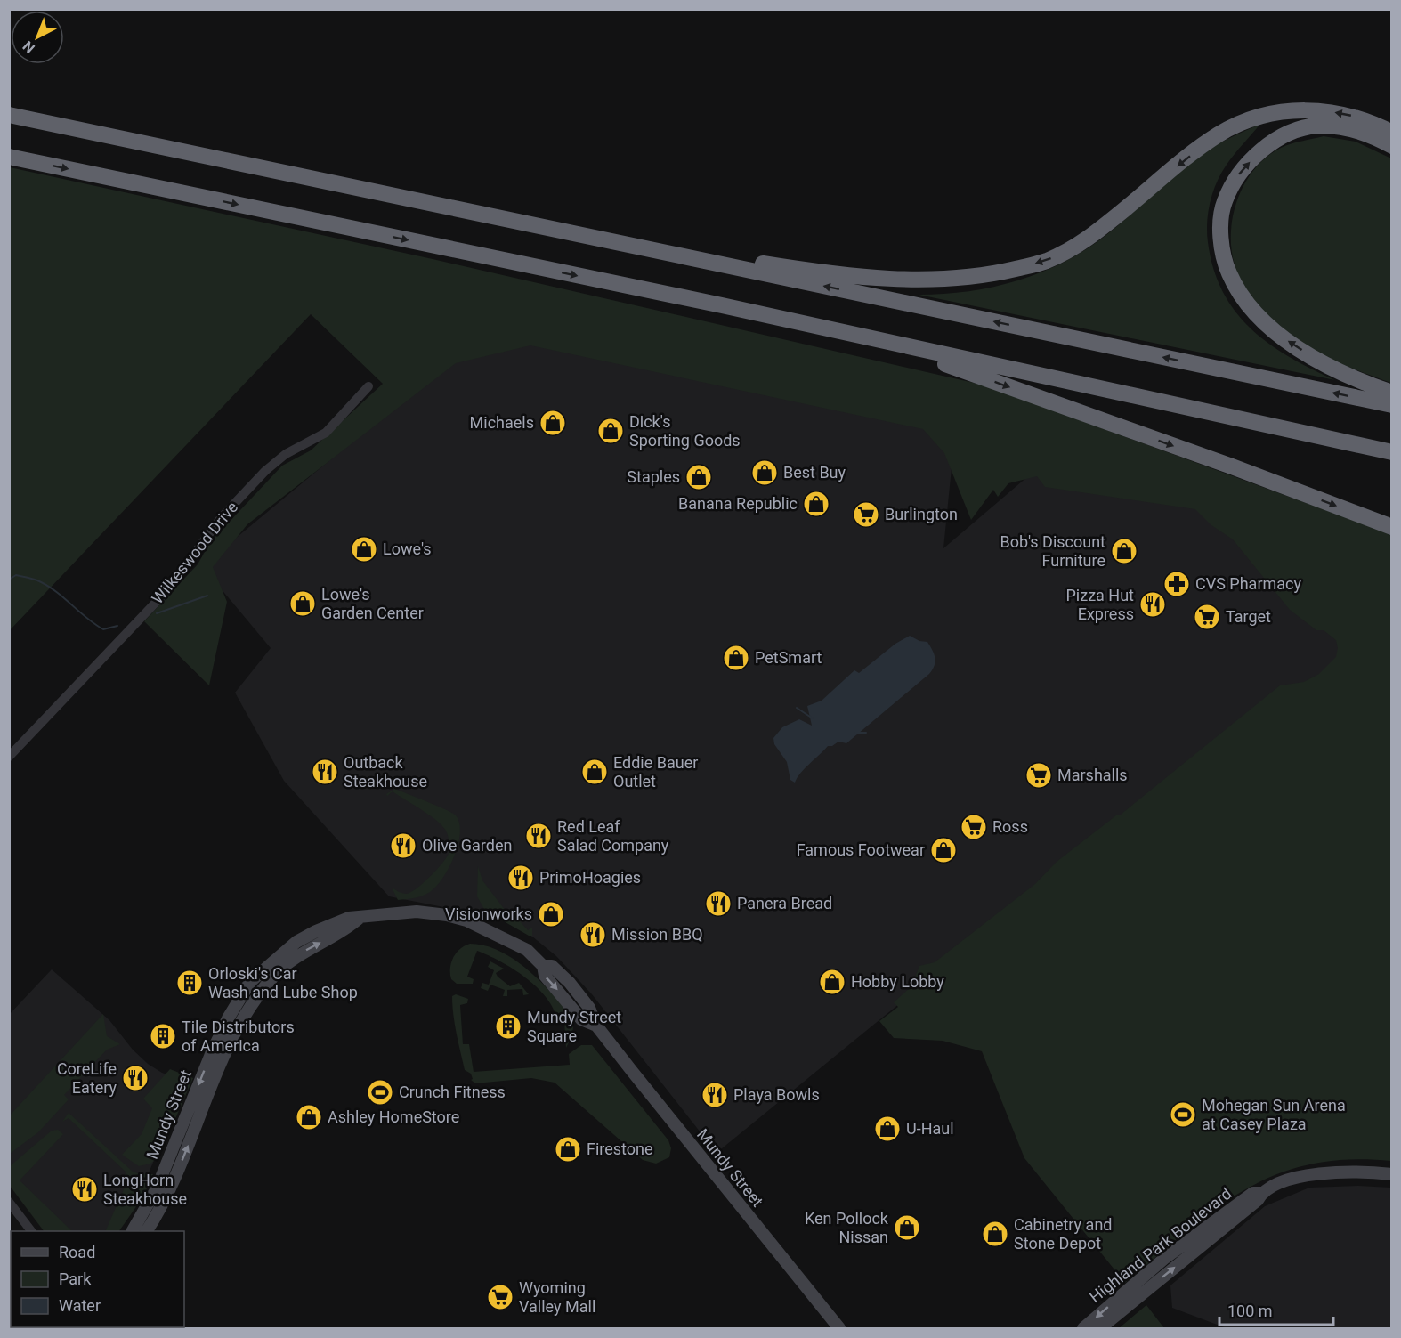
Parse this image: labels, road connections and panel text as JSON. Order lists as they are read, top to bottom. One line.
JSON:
{"streets":{"main road":["Mundy Street","Highland Park Boulevard"],"street":["Wilkeswood Drive"]},"places":{"shop":["Michaels","Dick's Sporting Goods","Best Buy","Staples","Banana Republic","Lowe's","Bob's Discount Furniture","Lowe's Garden Center","PetSmart","Eddie Bauer Outlet","Famous Footwear","Visionworks","Hobby Lobby","Ashley HomeStore","U-Haul","Firestone","Ken Pollock Nissan","Cabinetry and Stone Depot"],"supermarket":["Burlington","Target","Marshalls","Ross","Wyoming Valley Mall"],"pharmacy":["CVS Pharmacy"],"restaurant":["Pizza Hut Express","Outback Steakhouse","Red Leaf Salad Company","Olive Garden","PrimoHoagies","Panera Bread","Mission BBQ","CoreLife Eatery","Playa Bowls","LongHorn Steakhouse"],"building":["Orloski's Car Wash and Lube Shop","Mundy Street Square","Tile Distributors of America"],"sports":["Crunch Fitness","Mohegan Sun Arena at Casey Plaza"]},"legend":["Road","Park","Water"],"scale_bar":"100 m","north":"bottom left"}
